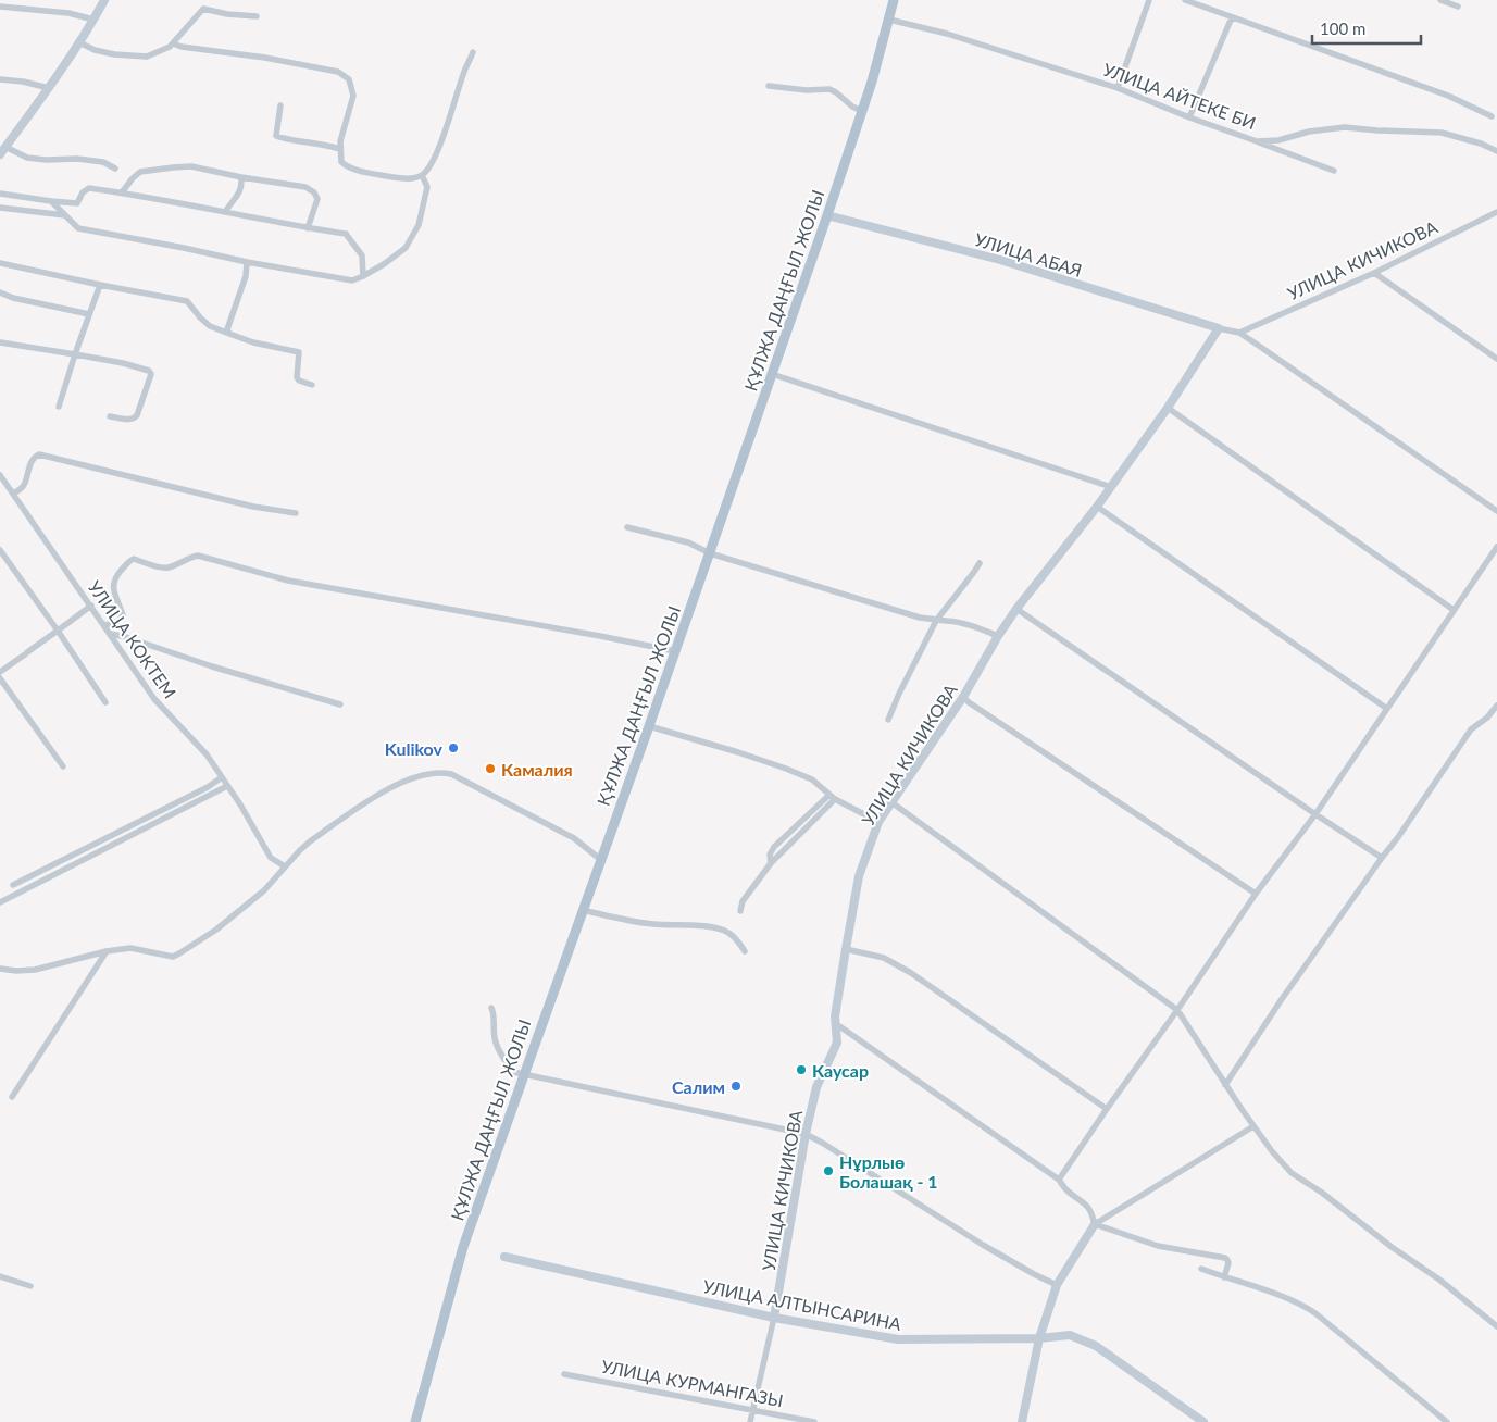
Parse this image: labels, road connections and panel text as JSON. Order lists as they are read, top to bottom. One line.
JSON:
{"streets":{"main road":["ҚҰЛЖА ДАҢҒЫЛ ЖОЛЫ"],"street":["УЛИЦА АЙТЕКЕ БИ","УЛИЦА АБАЯ","УЛИЦА КИЧИКОВА","УЛИЦА КОКТЕМ","УЛИЦА АЛТЫНСАРИНА","УЛИЦА КУРМАНГАЗЫ"]},"crossings":[["УЛИЦА АЙТЕКЕ БИ","ҚҰЛЖА ДАҢҒЫЛ ЖОЛЫ"],["УЛИЦА АБАЯ","УЛИЦА КИЧИКОВА"],["УЛИЦА АБАЯ","ҚҰЛЖА ДАҢҒЫЛ ЖОЛЫ"],["УЛИЦА КИЧИКОВА","УЛИЦА АЛТЫНСАРИНА"],["УЛИЦА КИЧИКОВА","УЛИЦА КУРМАНГАЗЫ"]],"places":["Kulikov","Камалия","Каусар","Салим","Нұрлыө Болашақ - 1"],"scale_bar":"100 m"}
